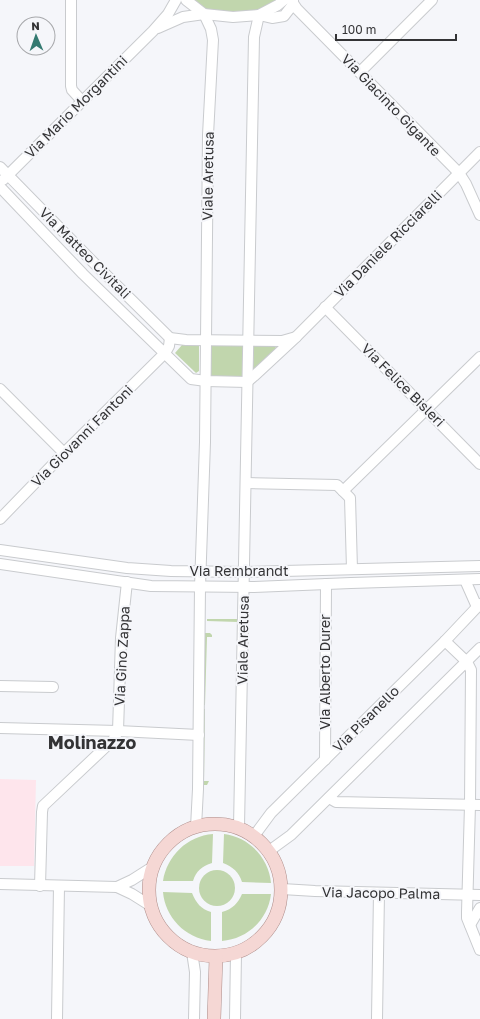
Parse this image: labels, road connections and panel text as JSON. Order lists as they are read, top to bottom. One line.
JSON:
{"streets":{"street":["Via Giacinto Gigante","Via Mario Morgantini","Viale Aretusa","Via Daniele Ricciarelli","Via Matteo Civitali","Via Felice Bisleri","Via Giovanni Fantoni","Via Rembrandt","Via Gino Zappa","Via Alberto Durer","Via Pisanello","Via Jacopo Palma"]},"crossings":[["Via Giacinto Gigante","Via Mario Morgantini"],["Via Giacinto Gigante","Via Daniele Ricciarelli"],["Via Mario Morgantini","Viale Aretusa"],["Via Mario Morgantini","Via Matteo Civitali"],["Viale Aretusa","Via Daniele Ricciarelli"],["Viale Aretusa","Via Matteo Civitali"],["Viale Aretusa","Via Rembrandt"],["Viale Aretusa","Via Pisanello"],["Viale Aretusa","Via Jacopo Palma"],["Via Daniele Ricciarelli","Via Felice Bisleri"],["Via Matteo Civitali","Via Giovanni Fantoni"],["Via Rembrandt","Via Gino Zappa"],["Via Rembrandt","Via Alberto Durer"],["Via Alberto Durer","Via Pisanello"],["Via Pisanello","Via Jacopo Palma"]],"districts":["Molinazzo"],"scale_bar":"100 m","north":"top"}
